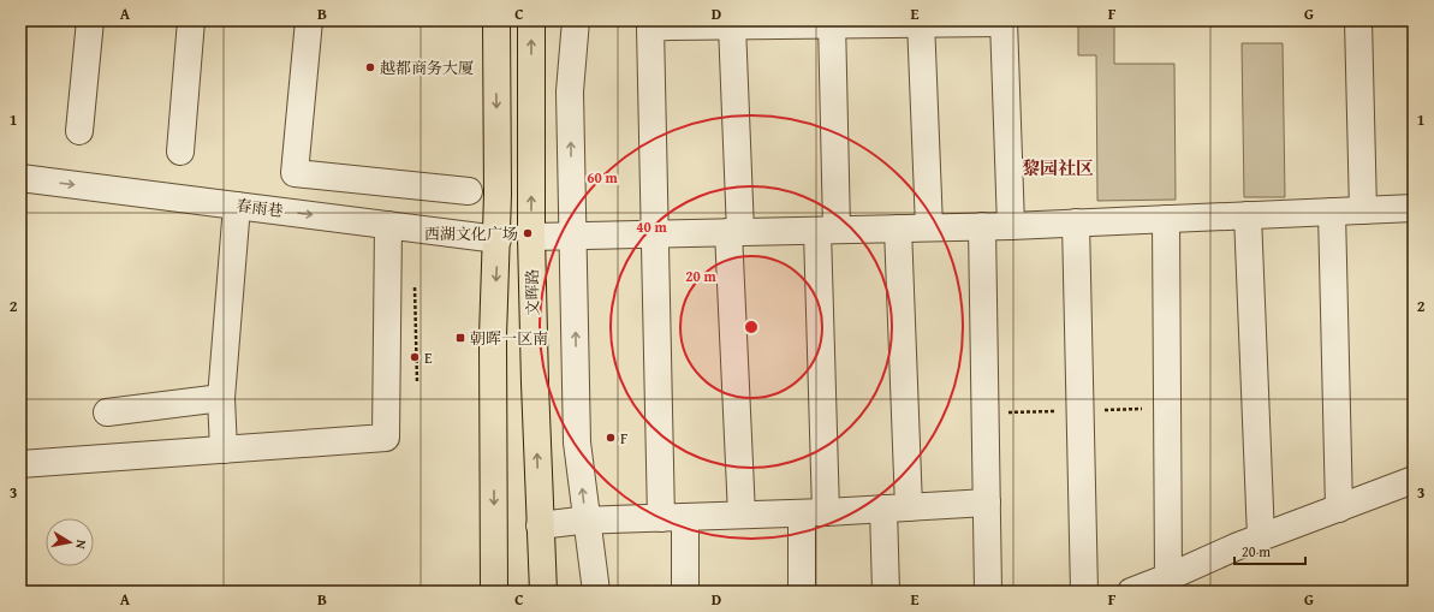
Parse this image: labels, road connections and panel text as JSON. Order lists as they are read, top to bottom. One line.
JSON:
{"streets":{"main road":["文晖路"],"street":["春雨巷"]},"districts":["黎园社区"],"places":{"other":["越都商务大厦","西湖文化广场","E","F"],"transit":["朝晖一区南"]},"scale_bar":"20 m","north":"right","grid":{"columns":["A","B","C","D","E","F","G"],"rows":["1","2","3"]},"rings":["60 m","40 m","20 m"]}
